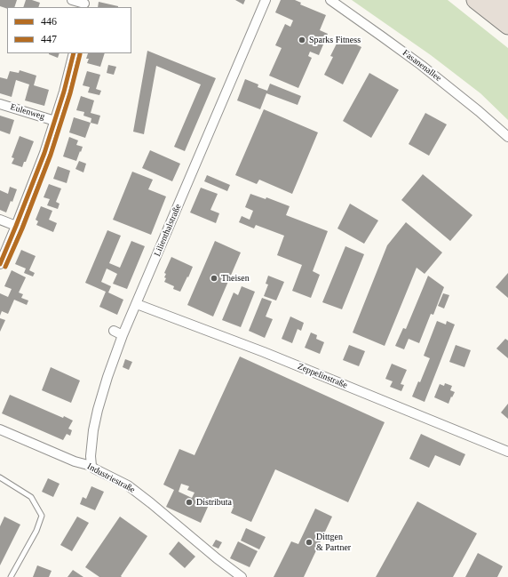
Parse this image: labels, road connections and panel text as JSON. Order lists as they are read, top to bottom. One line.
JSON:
{"streets":{"street":["Fasanenallee","Eulenweg","Lilienthalstraße","Zeppelinstraße","Industriestraße"]},"crossings":[["Lilienthalstraße","Zeppelinstraße"],["Lilienthalstraße","Industriestraße"]],"places":["Sparks Fitness","Theisen","Distributa","Dittgen & Partner"],"lines":["transit line 446","transit line 447"],"legend":["446","447"]}
